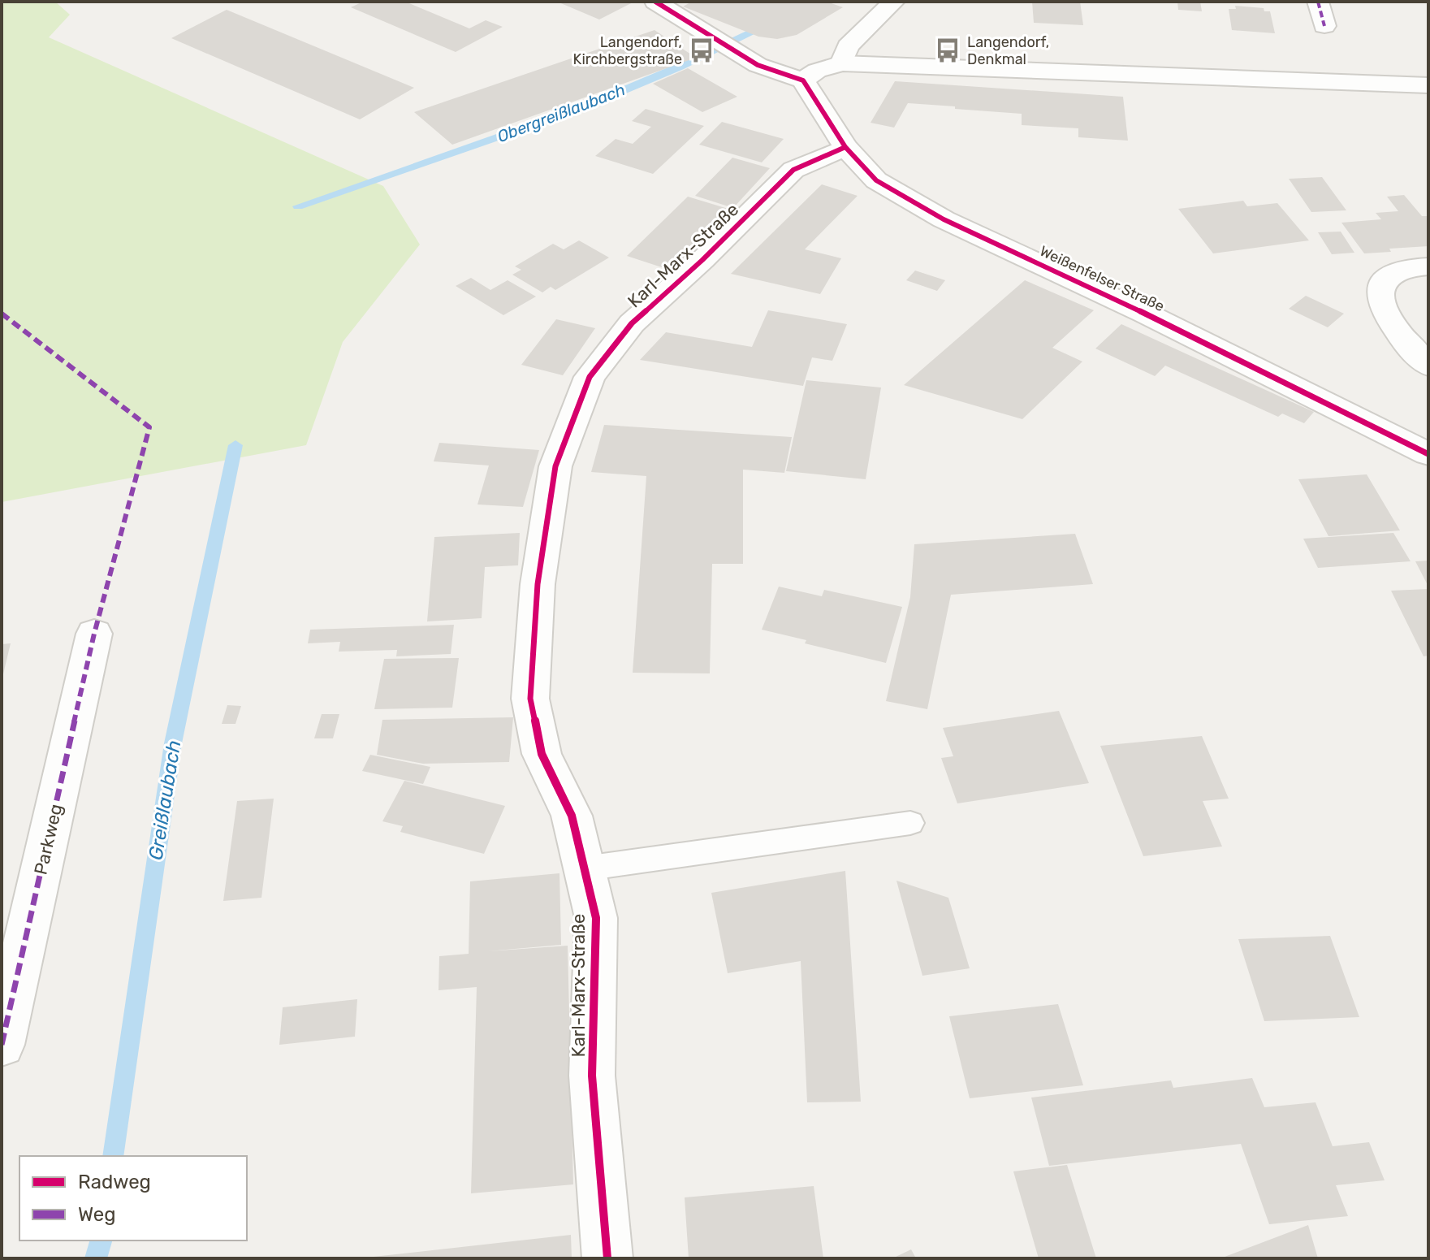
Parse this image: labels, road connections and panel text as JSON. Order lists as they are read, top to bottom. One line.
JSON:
{"streets":{"street":["Karl-Marx-Straße","Weißenfelser Straße","Parkweg"]},"crossings":[["Karl-Marx-Straße","Weißenfelser Straße"]],"water":["Obergreißlaubach","Greißlaubach"],"places":{"bus stop":["Langendorf, Kirchbergstraße","Langendorf, Denkmal"]},"legend":["Radweg","Weg"]}
